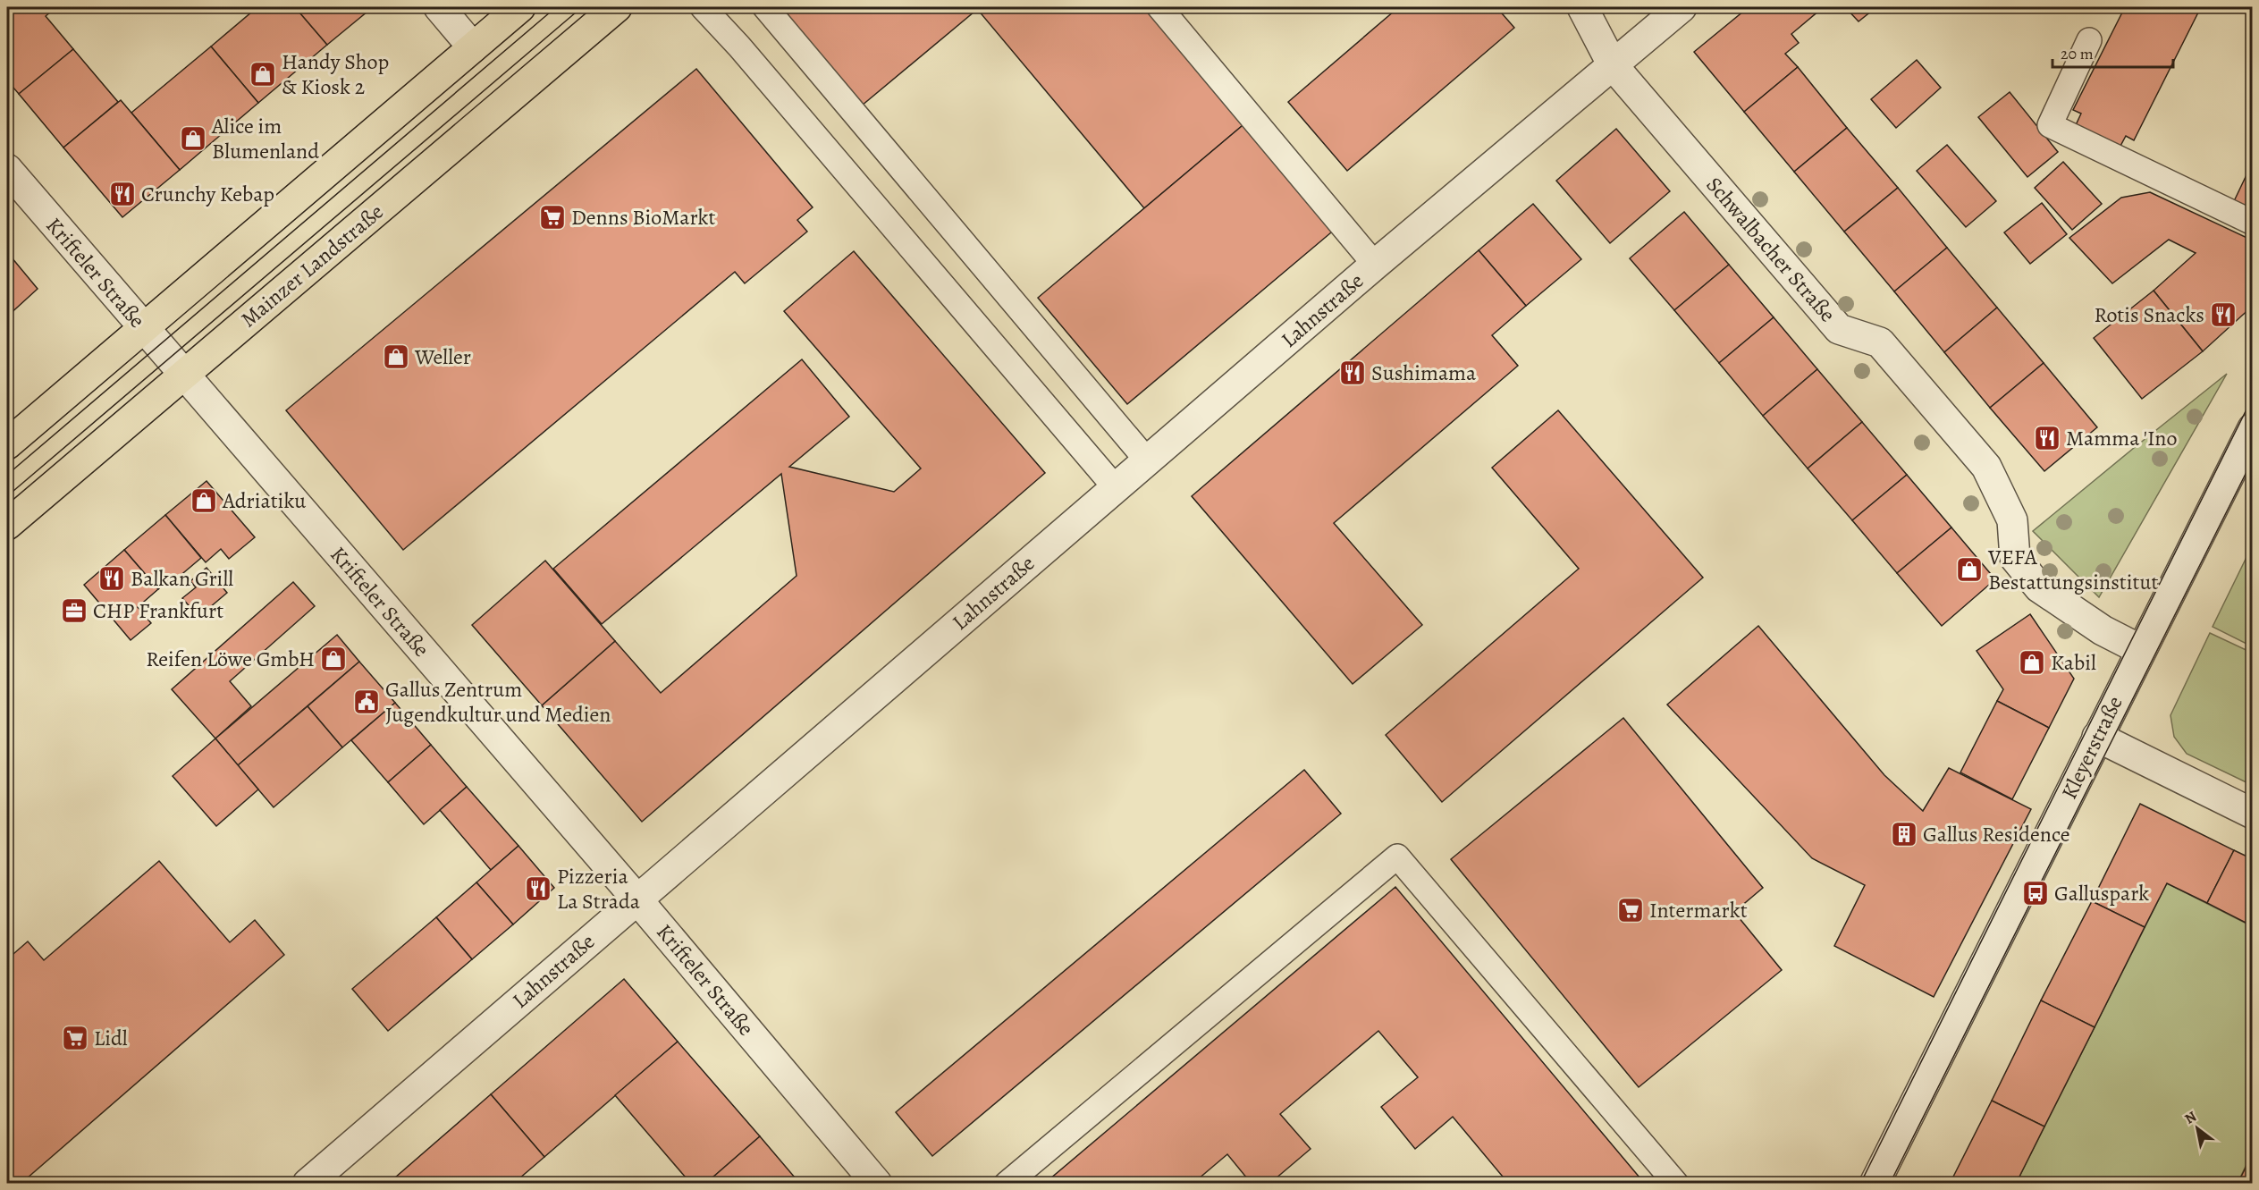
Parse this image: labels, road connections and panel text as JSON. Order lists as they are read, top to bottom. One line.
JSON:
{"streets":{"main road":["Mainzer Landstraße"],"street":["Schwalbacher Straße","Krifteler Straße","Lahnstraße","Kleyerstraße"]},"crossings":[["Schwalbacher Straße","Lahnstraße"],["Schwalbacher Straße","Kleyerstraße"],["Mainzer Landstraße","Krifteler Straße"],["Krifteler Straße","Lahnstraße"]],"places":{"shop":["Handy Shop & Kiosk 2","Alice im Blumenland","Weller","Adriatiku","VEFA Bestattungsinstitut","Reifen Löwe GmbH","Kabil"],"restaurant":["Crunchy Kebap","Rotis Snacks","Sushimama","Mamma 'Ino","Balkan Grill","Pizzeria La Strada"],"supermarket":["Denns BioMarkt","Intermarkt","Lidl"],"office":["CHP Frankfurt"],"public building":["Gallus Zentrum Jugendkultur und Medien"],"building":["Gallus Residence"],"bus stop":["Galluspark"]},"scale_bar":"20 m","north":"top left"}
